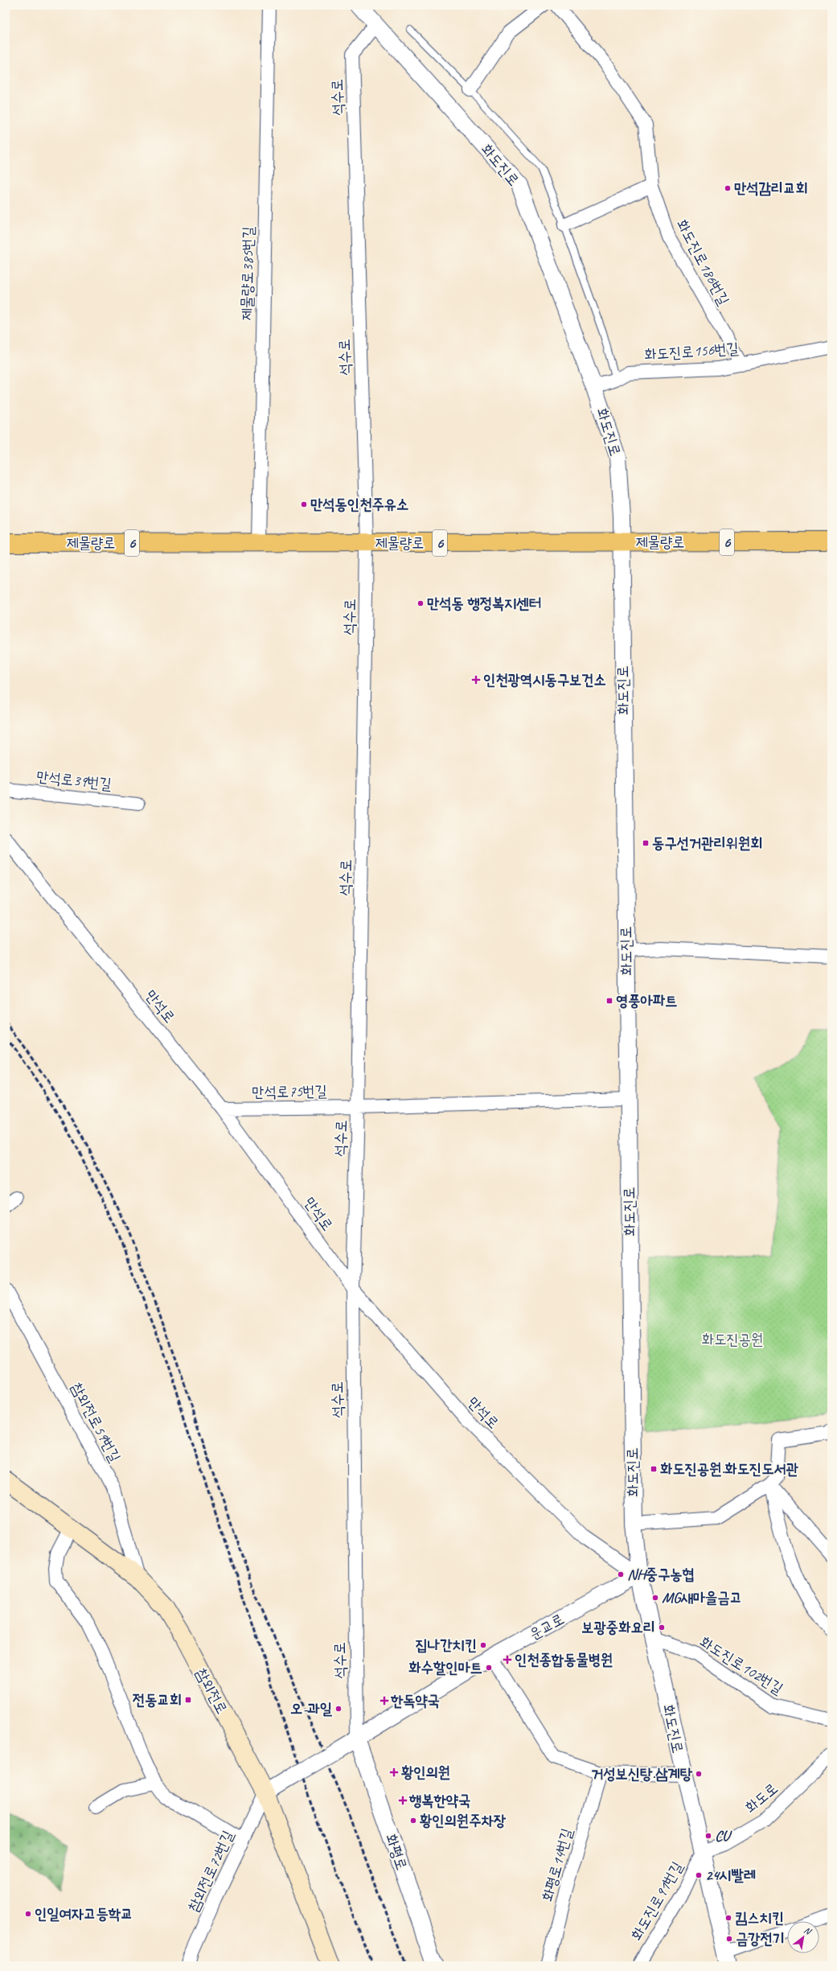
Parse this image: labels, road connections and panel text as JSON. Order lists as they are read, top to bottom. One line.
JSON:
{"streets":{"main road":["제물량로","6","참외전로"],"street":["석수로","화도진로","화도진로186번길","제물량로385번길","화도진로156번길","만석로39번길","만석로","만석로75번길","참외전로59번길","운교로","화도진로102번길","화도로","화평로","화평로14번길","참외전로72번길","화도진로91번길"]},"crossings":[["석수로","화도진로"],["석수로","제물량로"],["석수로","만석로"],["석수로","만석로75번길"],["석수로","운교로"],["석수로","화평로"],["화도진로","화도진로156번길"],["화도진로","제물량로"],["화도진로","만석로"],["화도진로","만석로75번길"],["화도진로","운교로"],["화도진로","화도진로102번길"],["화도진로","화도로"],["화도진로","화도진로91번길"],["화도진로186번길","화도진로156번길"],["제물량로385번길","제물량로"],["만석로","만석로75번길"],["만석로","운교로"],["참외전로59번길","참외전로"],["운교로","참외전로"],["운교로","화평로"],["운교로","참외전로72번길"],["참외전로","참외전로72번길"],["화도로","화도진로91번길"]],"parks":["화도진공원"],"places":{"other":["만석감리교회","만석동인천주유소","만석동 행정복지센터","NH중구농협","MG새마을금고","보광중화요리","집나간치킨","화수할인마트","오-과일","거성보신탕.삼계탕","황인의원주차장","CU","24시빨레","인일여자고등학교","킴스치킨","금강전기"],"health":["인천광역시동구보건소","인천종합동물병원","한독약국","황인의원","행복한약국"],"transit":["동구선거관리위원회","영풍아파트","화도진공원.화도진도서관","전동교회"]},"north":"top right"}
